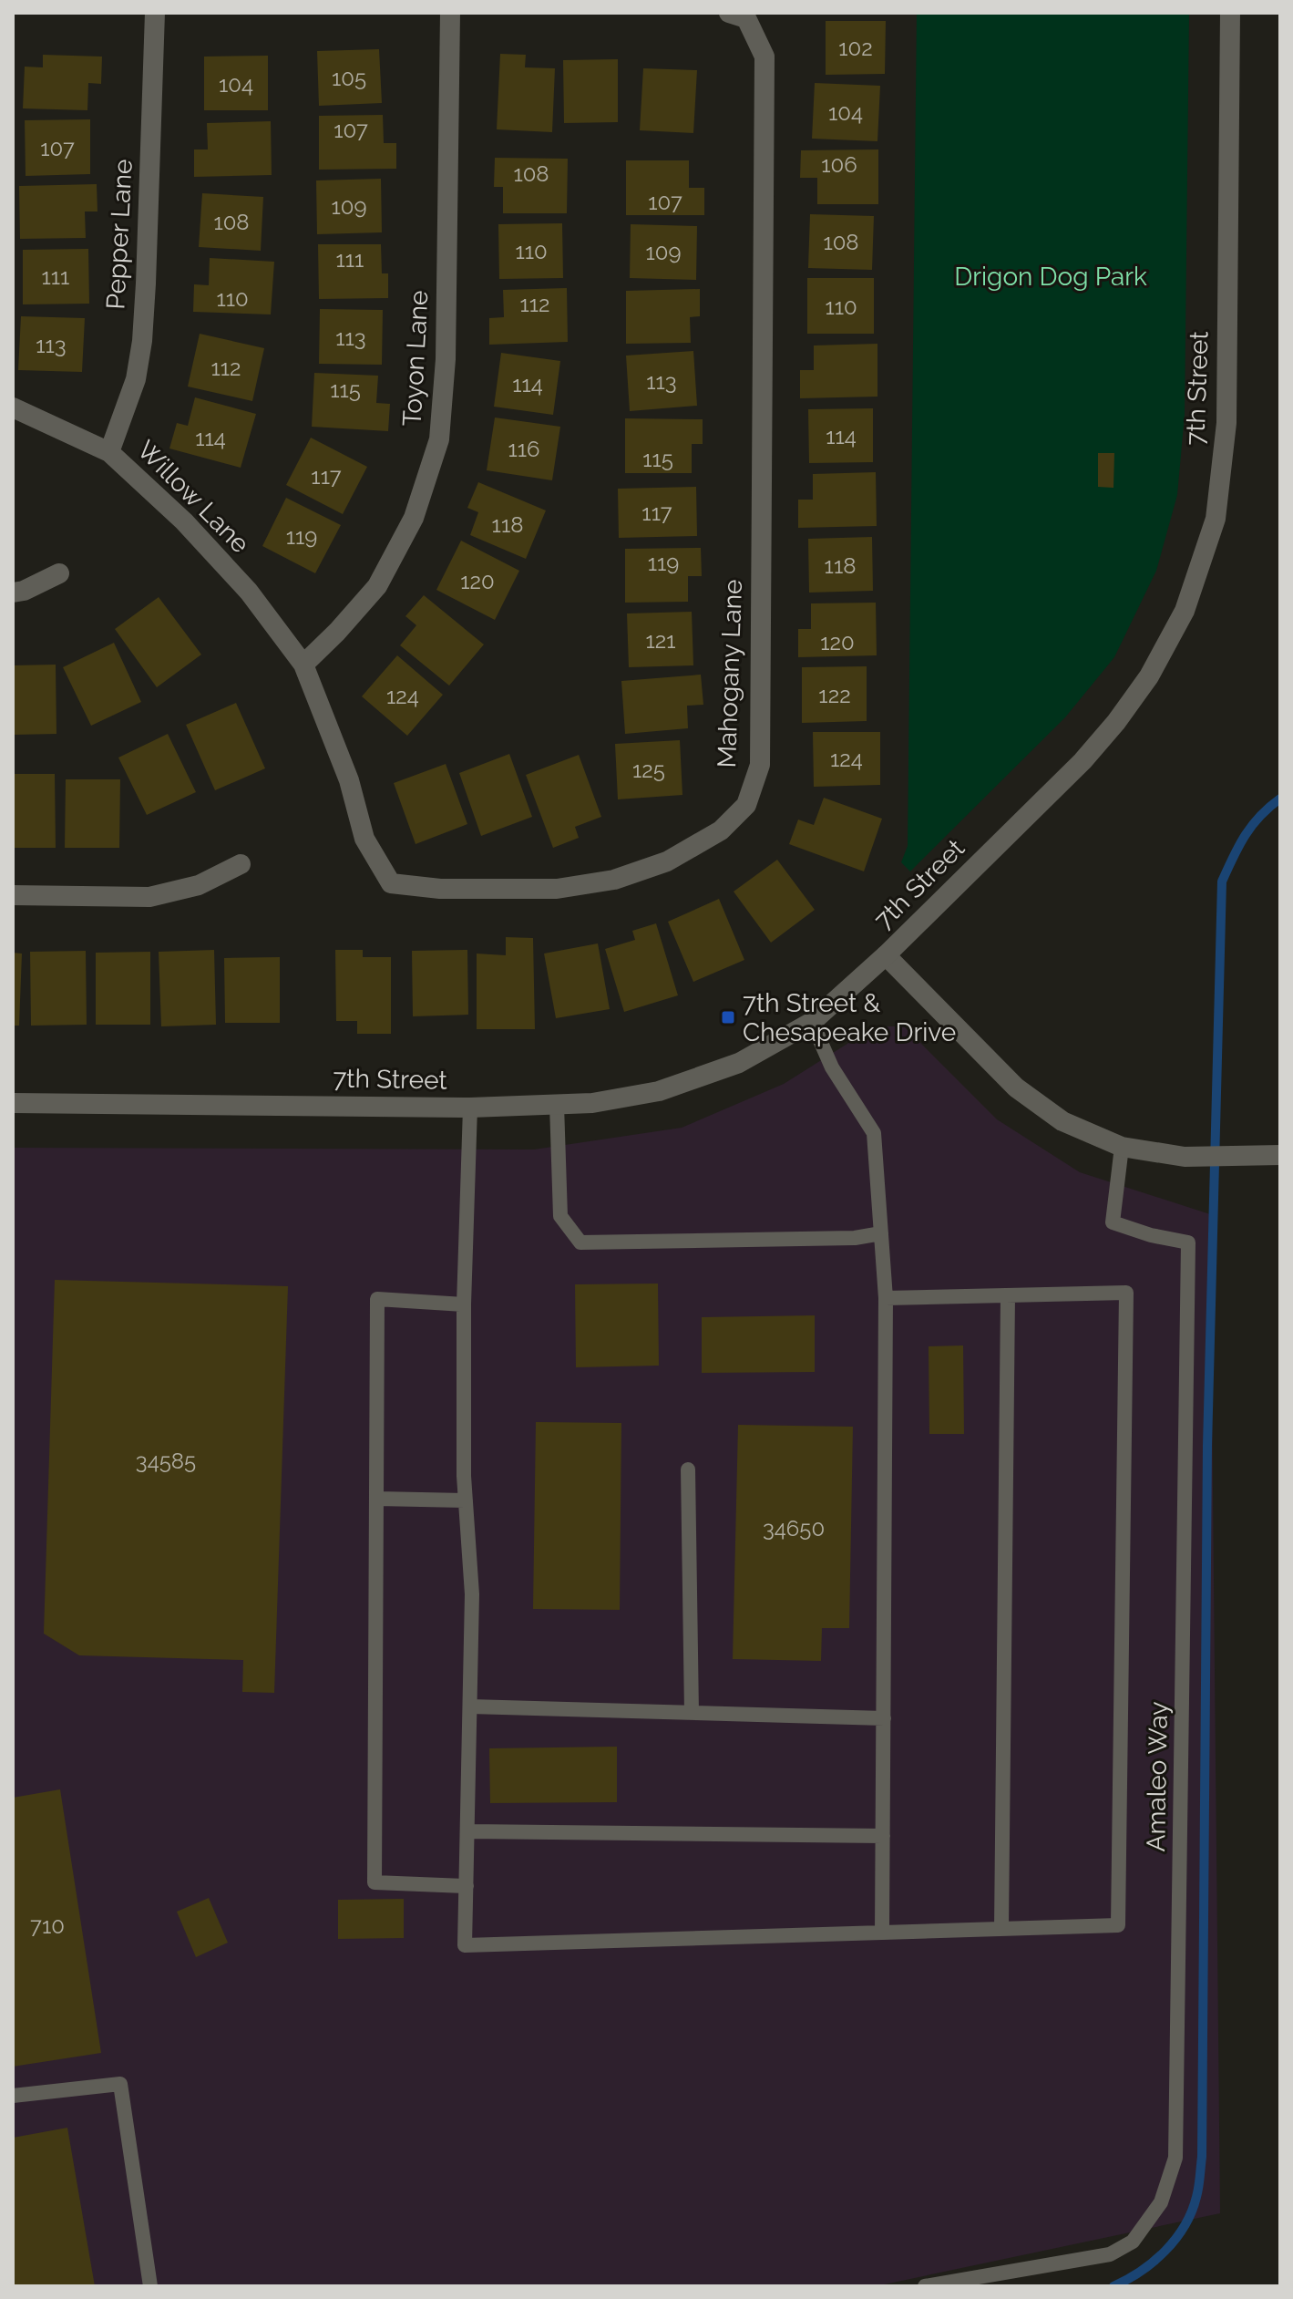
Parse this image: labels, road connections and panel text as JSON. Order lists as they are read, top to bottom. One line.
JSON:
{"streets":{"street":["Pepper Lane","Toyon Lane","7th Street","Willow Lane","Mahogany Lane"],"lane":["Amaleo Way"]},"crossings":[["Pepper Lane","Willow Lane"],["Toyon Lane","Willow Lane"],["Toyon Lane","Mahogany Lane"],["Willow Lane","Mahogany Lane"]],"parks":["Drigon Dog Park"],"places":{"transit":["7th Street & Chesapeake Drive"]},"house_numbers":["102","105","104","104","107","107","106","108","107","109","108","108","110","109","111","111","110","112","110","113","113","112","113","114","115","114","114","116","115","117","117","118","119","119","118","120","121","120","122","124","124","125","34585","34650","710"]}
